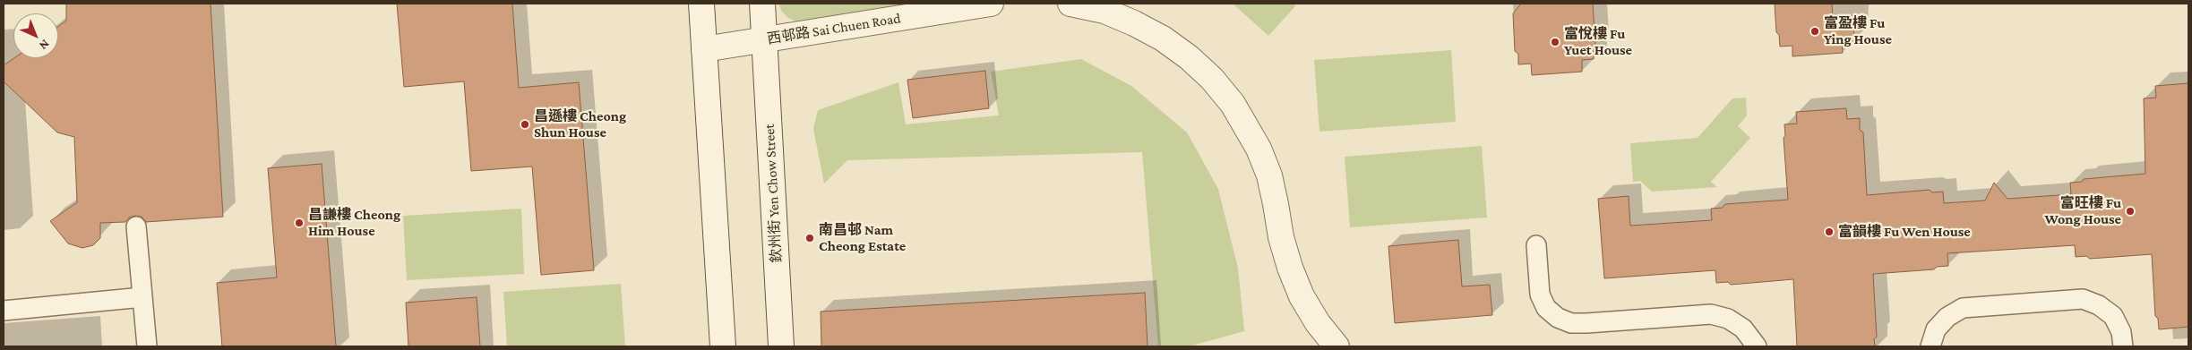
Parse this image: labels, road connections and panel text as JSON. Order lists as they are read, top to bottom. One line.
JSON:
{"streets":{"street":["西邨路 Sai Chuen Road","欽州街 Yen Chow Street"]},"crossings":[["西邨路 Sai Chuen Road","欽州街 Yen Chow Street"]],"places":["富盈樓 Fu Ying House","富悅樓 Fu Yuet House","昌遜樓 Cheong Shun House","富旺樓 Fu Wong House","昌謙樓 Cheong Him House","富韻樓 Fu Wen House","南昌邨 Nam Cheong Estate"],"north":"bottom right"}
